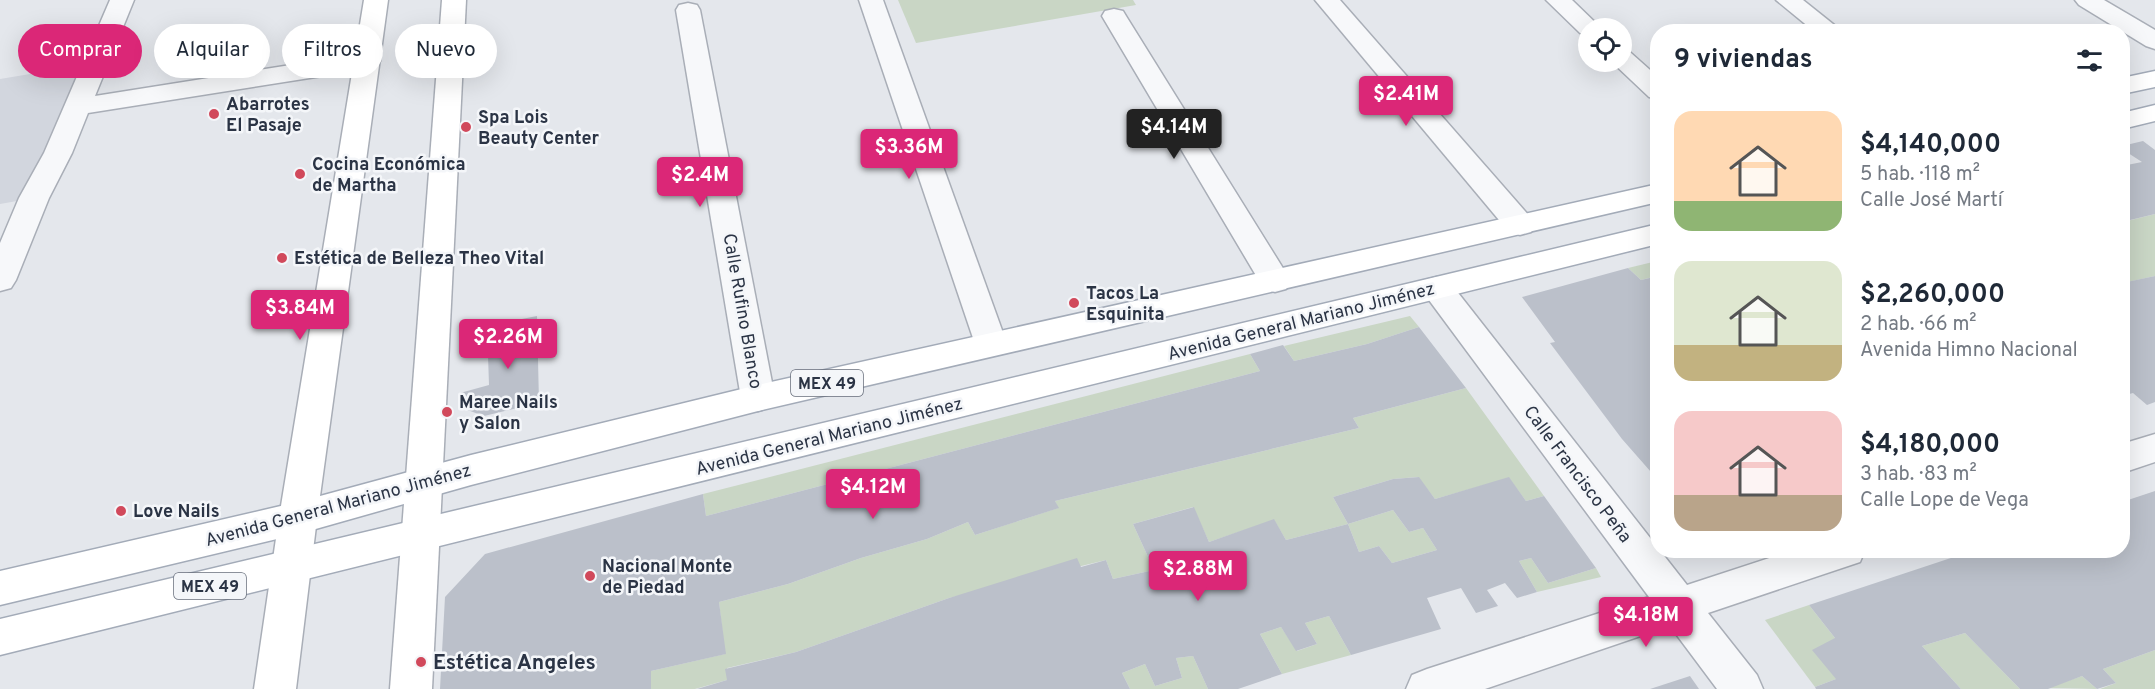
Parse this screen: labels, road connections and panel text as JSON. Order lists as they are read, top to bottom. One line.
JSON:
{"streets":{"main road":["Avenida General Mariano Jiménez","MEX 49"],"street":["Calle Rufino Blanco","Calle Francisco Peña"]},"crossings":[["Calle Rufino Blanco","Avenida General Mariano Jiménez"],["Avenida General Mariano Jiménez","Calle Francisco Peña"]],"places":["Abarrotes El Pasaje","Spa Lois Beauty Center","Cocina Económica de Martha","Estética de Belleza Theo Vital","Tacos La Esquinita","Maree Nails y Salon","Love Nails","Nacional Monte de Piedad","Estética Angeles"],"page":{"chip":["Comprar","Alquilar","Filtros","Nuevo"],"heading":"9 viviendas","price":["$2.41M","$4.14M","$3.36M","$2.4M","$3.84M","$2.26M","$4.12M","$2.88M","$4.18M"],"list":[{"name":"$4,140,000","note":"5 hab. · 118 m² · Calle José Martí"},{"name":"$2,260,000","note":"2 hab. · 66 m² · Avenida Himno Nacional"},{"name":"$4,180,000","note":"3 hab. · 83 m² · Calle Lope de Vega"}]}}
